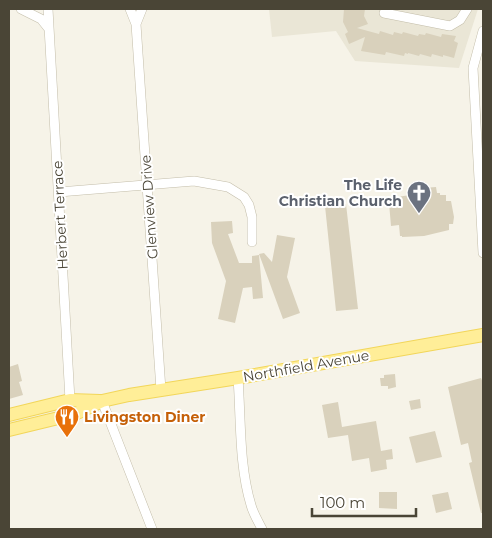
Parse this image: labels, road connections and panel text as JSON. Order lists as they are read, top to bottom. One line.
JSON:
{"streets":{"main road":["Northfield Avenue"],"street":["Glenview Drive","Herbert Terrace"]},"crossings":[["Glenview Drive","Northfield Avenue"]],"places":{"church":["The Life Christian Church"],"restaurant":["Livingston Diner"]},"scale_bar":"100 m"}
